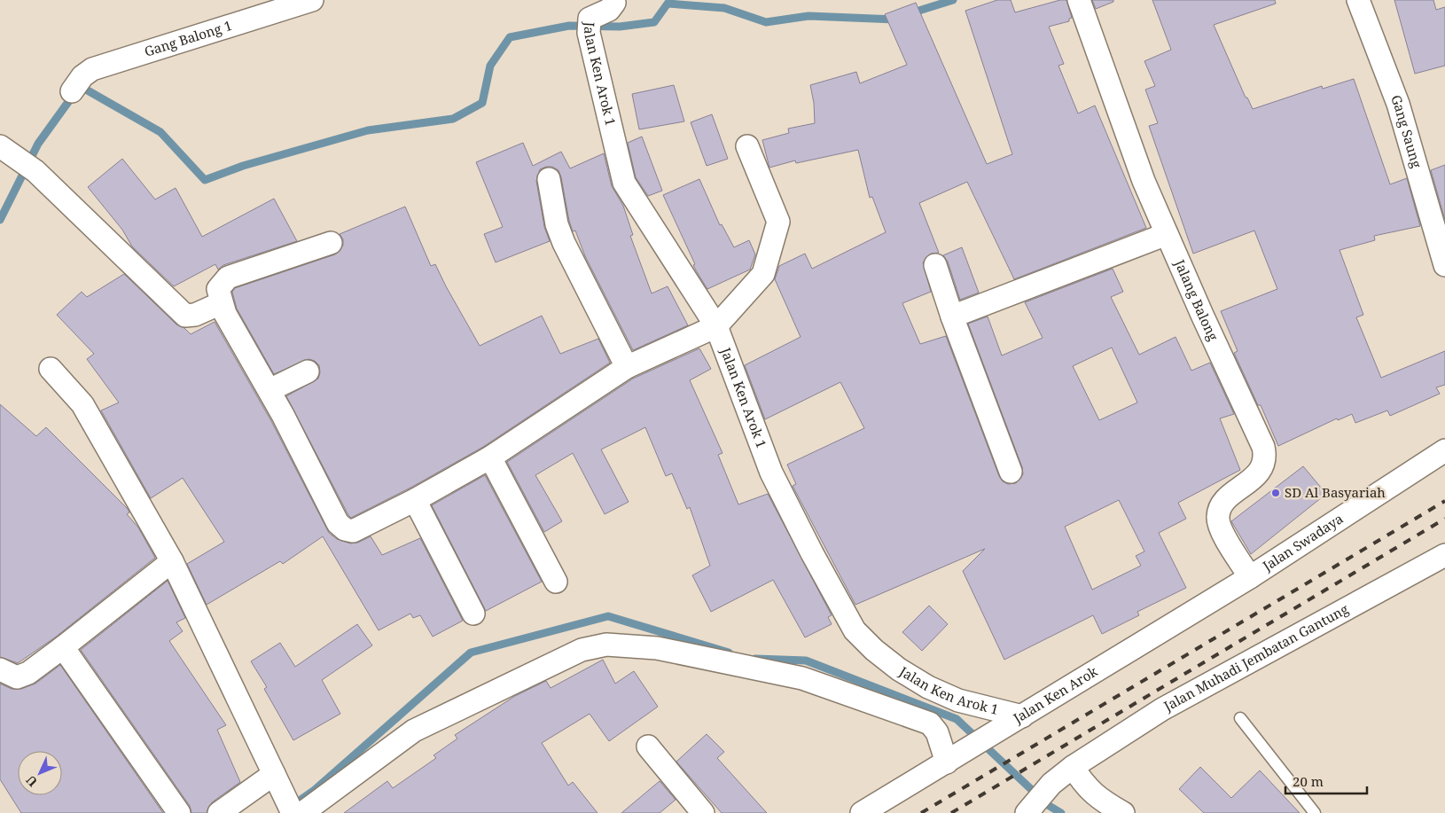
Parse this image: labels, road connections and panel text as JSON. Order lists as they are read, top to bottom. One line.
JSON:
{"streets":{"street":["Gang Balong 1","Jalan Ken Arok 1","Gang Saung","Jalang Balong","Jalan Swadaya","Jalan Muhadi Jembatan Gantung","Jalan Ken Arok"]},"crossings":[["Jalan Ken Arok 1","Jalan Ken Arok"],["Jalang Balong","Jalan Swadaya"],["Jalang Balong","Jalan Ken Arok"],["Jalan Swadaya","Jalan Ken Arok"]],"places":["SD Al Basyariah"],"scale_bar":"20 m","north":"bottom left"}
